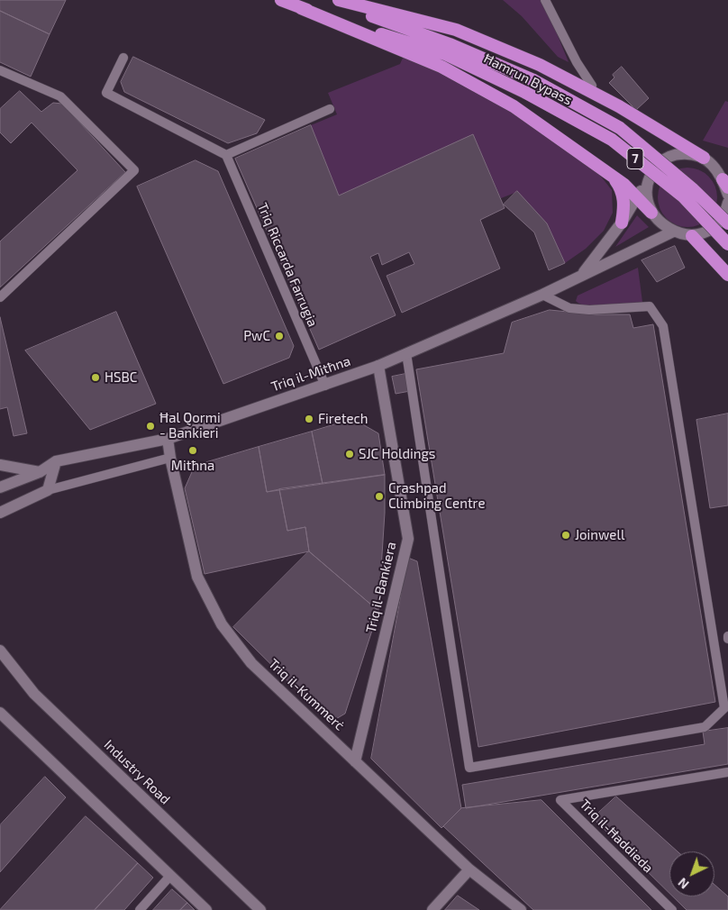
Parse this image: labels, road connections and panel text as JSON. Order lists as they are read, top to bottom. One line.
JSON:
{"streets":{"highway":["Ħamrun Bypass","7"],"street":["Triq il-Mitħna","Triq il-Bankiera","Triq il-Kummerċ","Industry Road"],"lane":["Triq Riccarda Farrugia","Triq il-Ħaddieda"]},"crossings":[["Triq Riccarda Farrugia","Triq il-Mitħna"],["Triq il-Mitħna","Triq il-Bankiera"],["Triq il-Mitħna","Triq il-Kummerċ"],["Triq il-Bankiera","Triq il-Kummerċ"]],"places":["PwC","HSBC","Firetech","Ħal Qormi - Bankieri","Mitħna","SJC Holdings","Crashpad Climbing Centre","Joinwell"],"north":"bottom left"}
